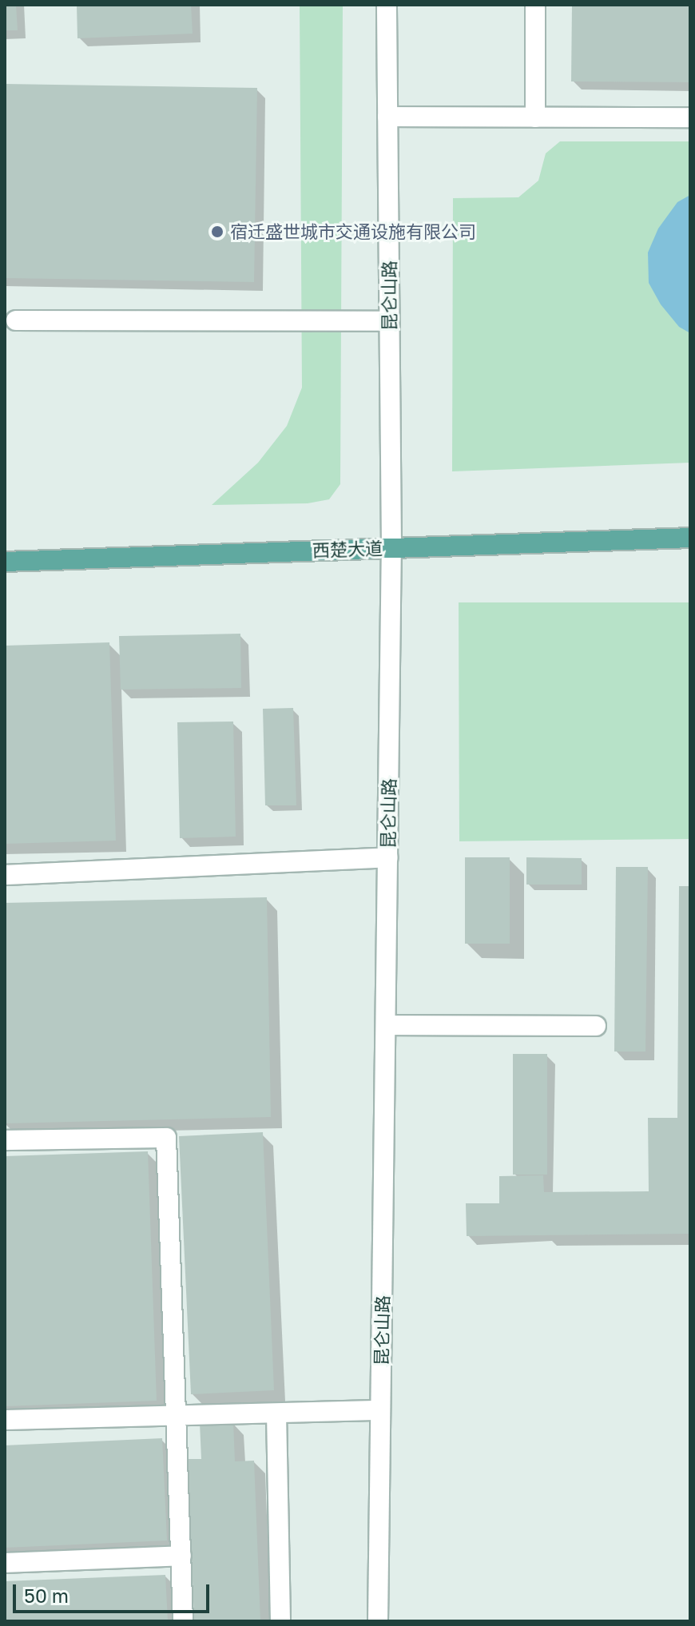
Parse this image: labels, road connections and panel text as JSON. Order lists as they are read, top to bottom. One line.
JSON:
{"streets":{"main road":["西楚大道"],"street":["昆仑山路"]},"crossings":[["昆仑山路","西楚大道"]],"places":["宿迁盛世城市交通设施有限公司"],"scale_bar":"50 m"}
